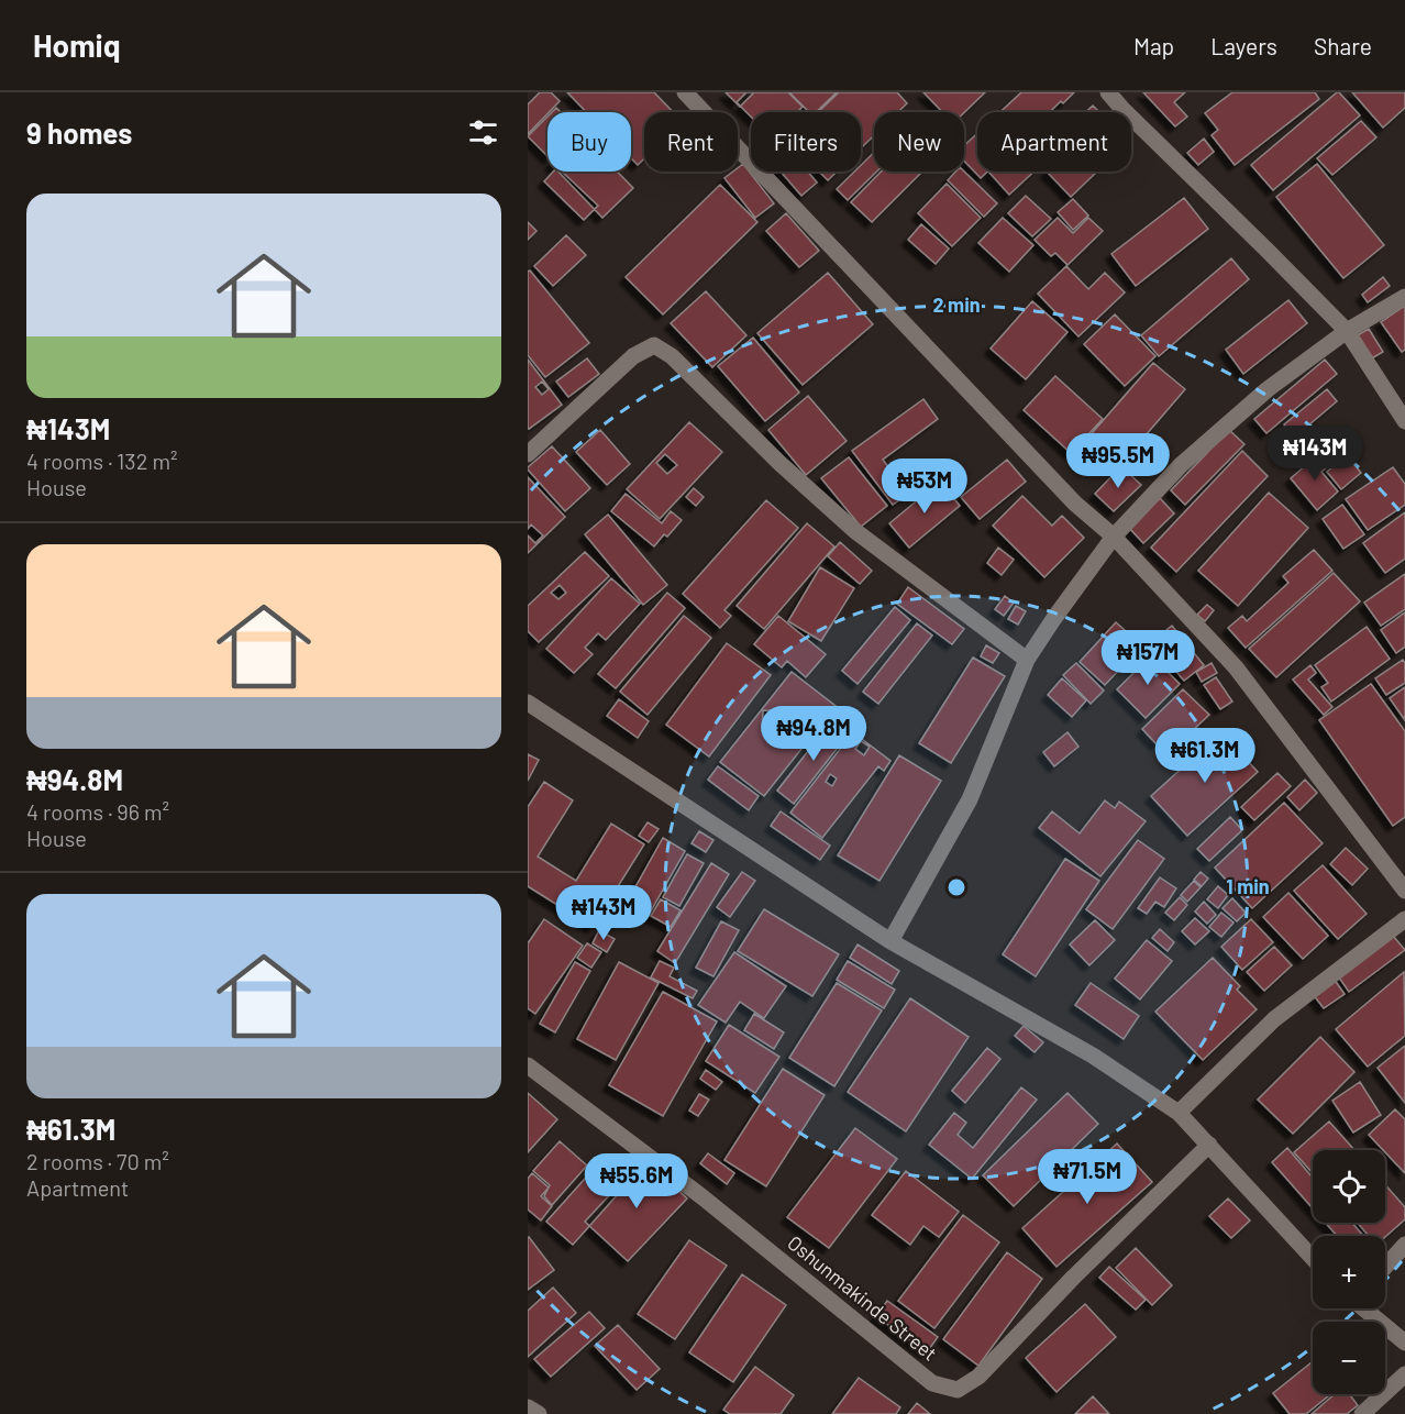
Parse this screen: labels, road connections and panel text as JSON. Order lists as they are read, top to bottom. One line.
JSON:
{"streets":{"street":["Oshunmakinde Street"]},"page":{"header":"Homiq","nav":["Map","Layers","Share"],"heading":"9 homes","chip":["Buy","Rent","Filters","New","Apartment"],"list":[{"name":"₦143M","note":"4 rooms · 132 m² · House"},{"name":"₦94.8M","note":"4 rooms · 96 m² · House"},{"name":"₦61.3M","note":"2 rooms · 70 m² · Apartment"}],"price":["₦143M","₦95.5M","₦53M","₦157M","₦94.8M","₦61.3M","₦143M","₦71.5M","₦55.6M"],"map_buttons":["+","−"]},"rings":["2 min","1 min"]}
